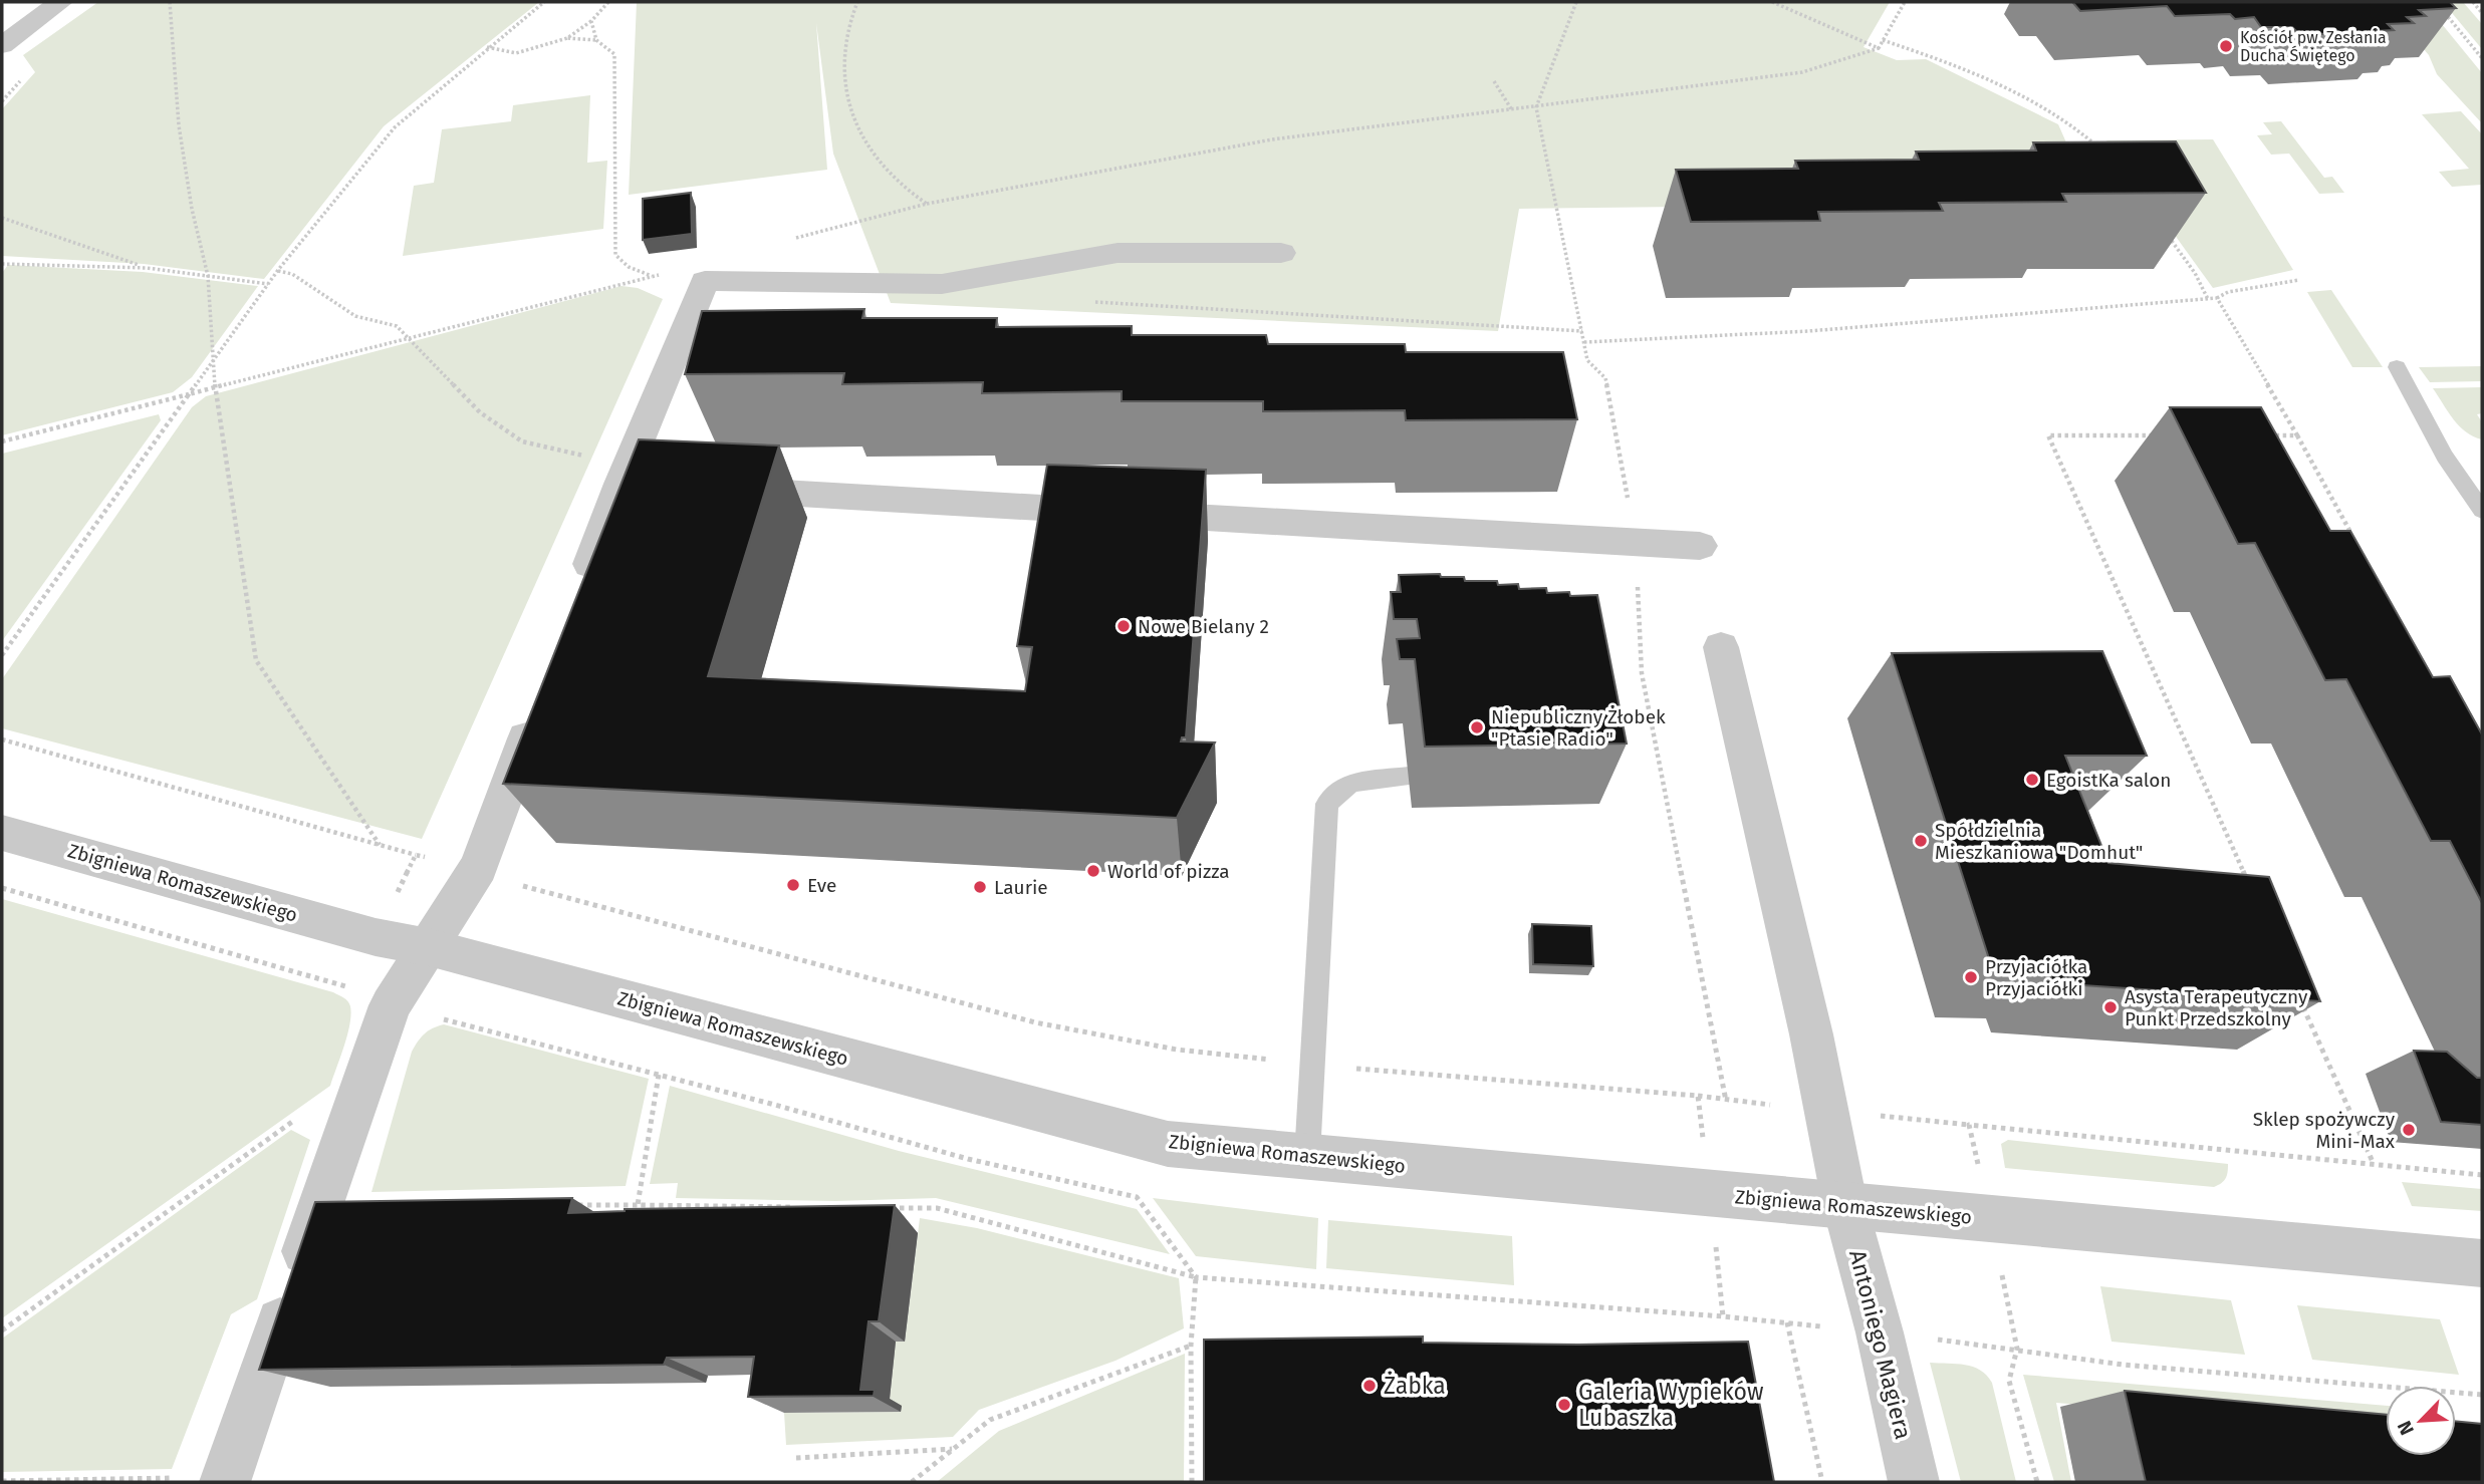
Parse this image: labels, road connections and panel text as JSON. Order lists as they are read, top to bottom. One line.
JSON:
{"streets":{"street":["Zbigniewa Romaszewskiego","Antoniego Magiera"]},"crossings":[["Zbigniewa Romaszewskiego","Antoniego Magiera"]],"places":["Kościół pw. Zesłania Ducha Świętego","Nowe Bielany 2","Niepubliczny Żłobek \"Ptasie Radio\"","EgoistKa salon","Spółdzielnia Mieszkaniowa \"Domhut\"","World of pizza","Eve","Laurie","Przyjaciółka Przyjaciółki","Asysta Terapeutyczny Punkt Przedszkolny","Sklep spożywczy Mini-Max","Żabka","Galeria Wypieków Lubaszka"],"north":"bottom left"}
